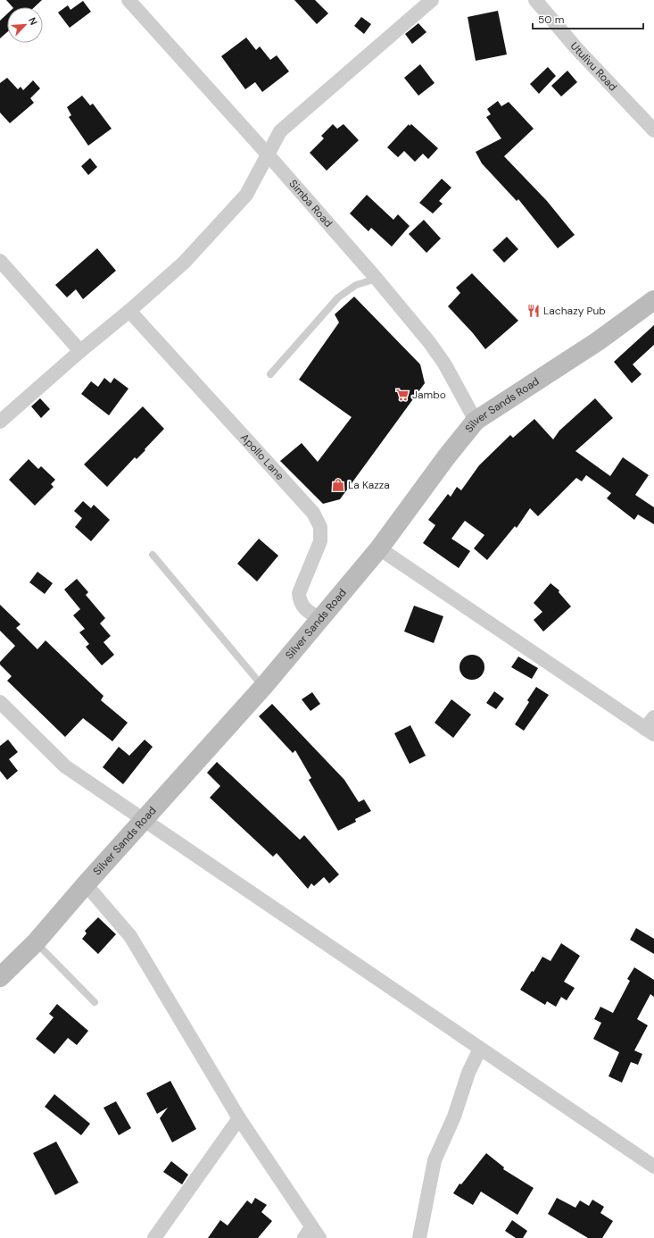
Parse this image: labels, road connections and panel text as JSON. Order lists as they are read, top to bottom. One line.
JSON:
{"streets":{"street":["Utulivu Road","Simba Road","Silver Sands Road","Apollo Lane"]},"crossings":[["Simba Road","Silver Sands Road"],["Silver Sands Road","Apollo Lane"]],"places":{"restaurant":["Lachazy Pub"],"supermarket":["Jambo"],"shop":["La Kazza"]},"scale_bar":"50 m","north":"top right"}
